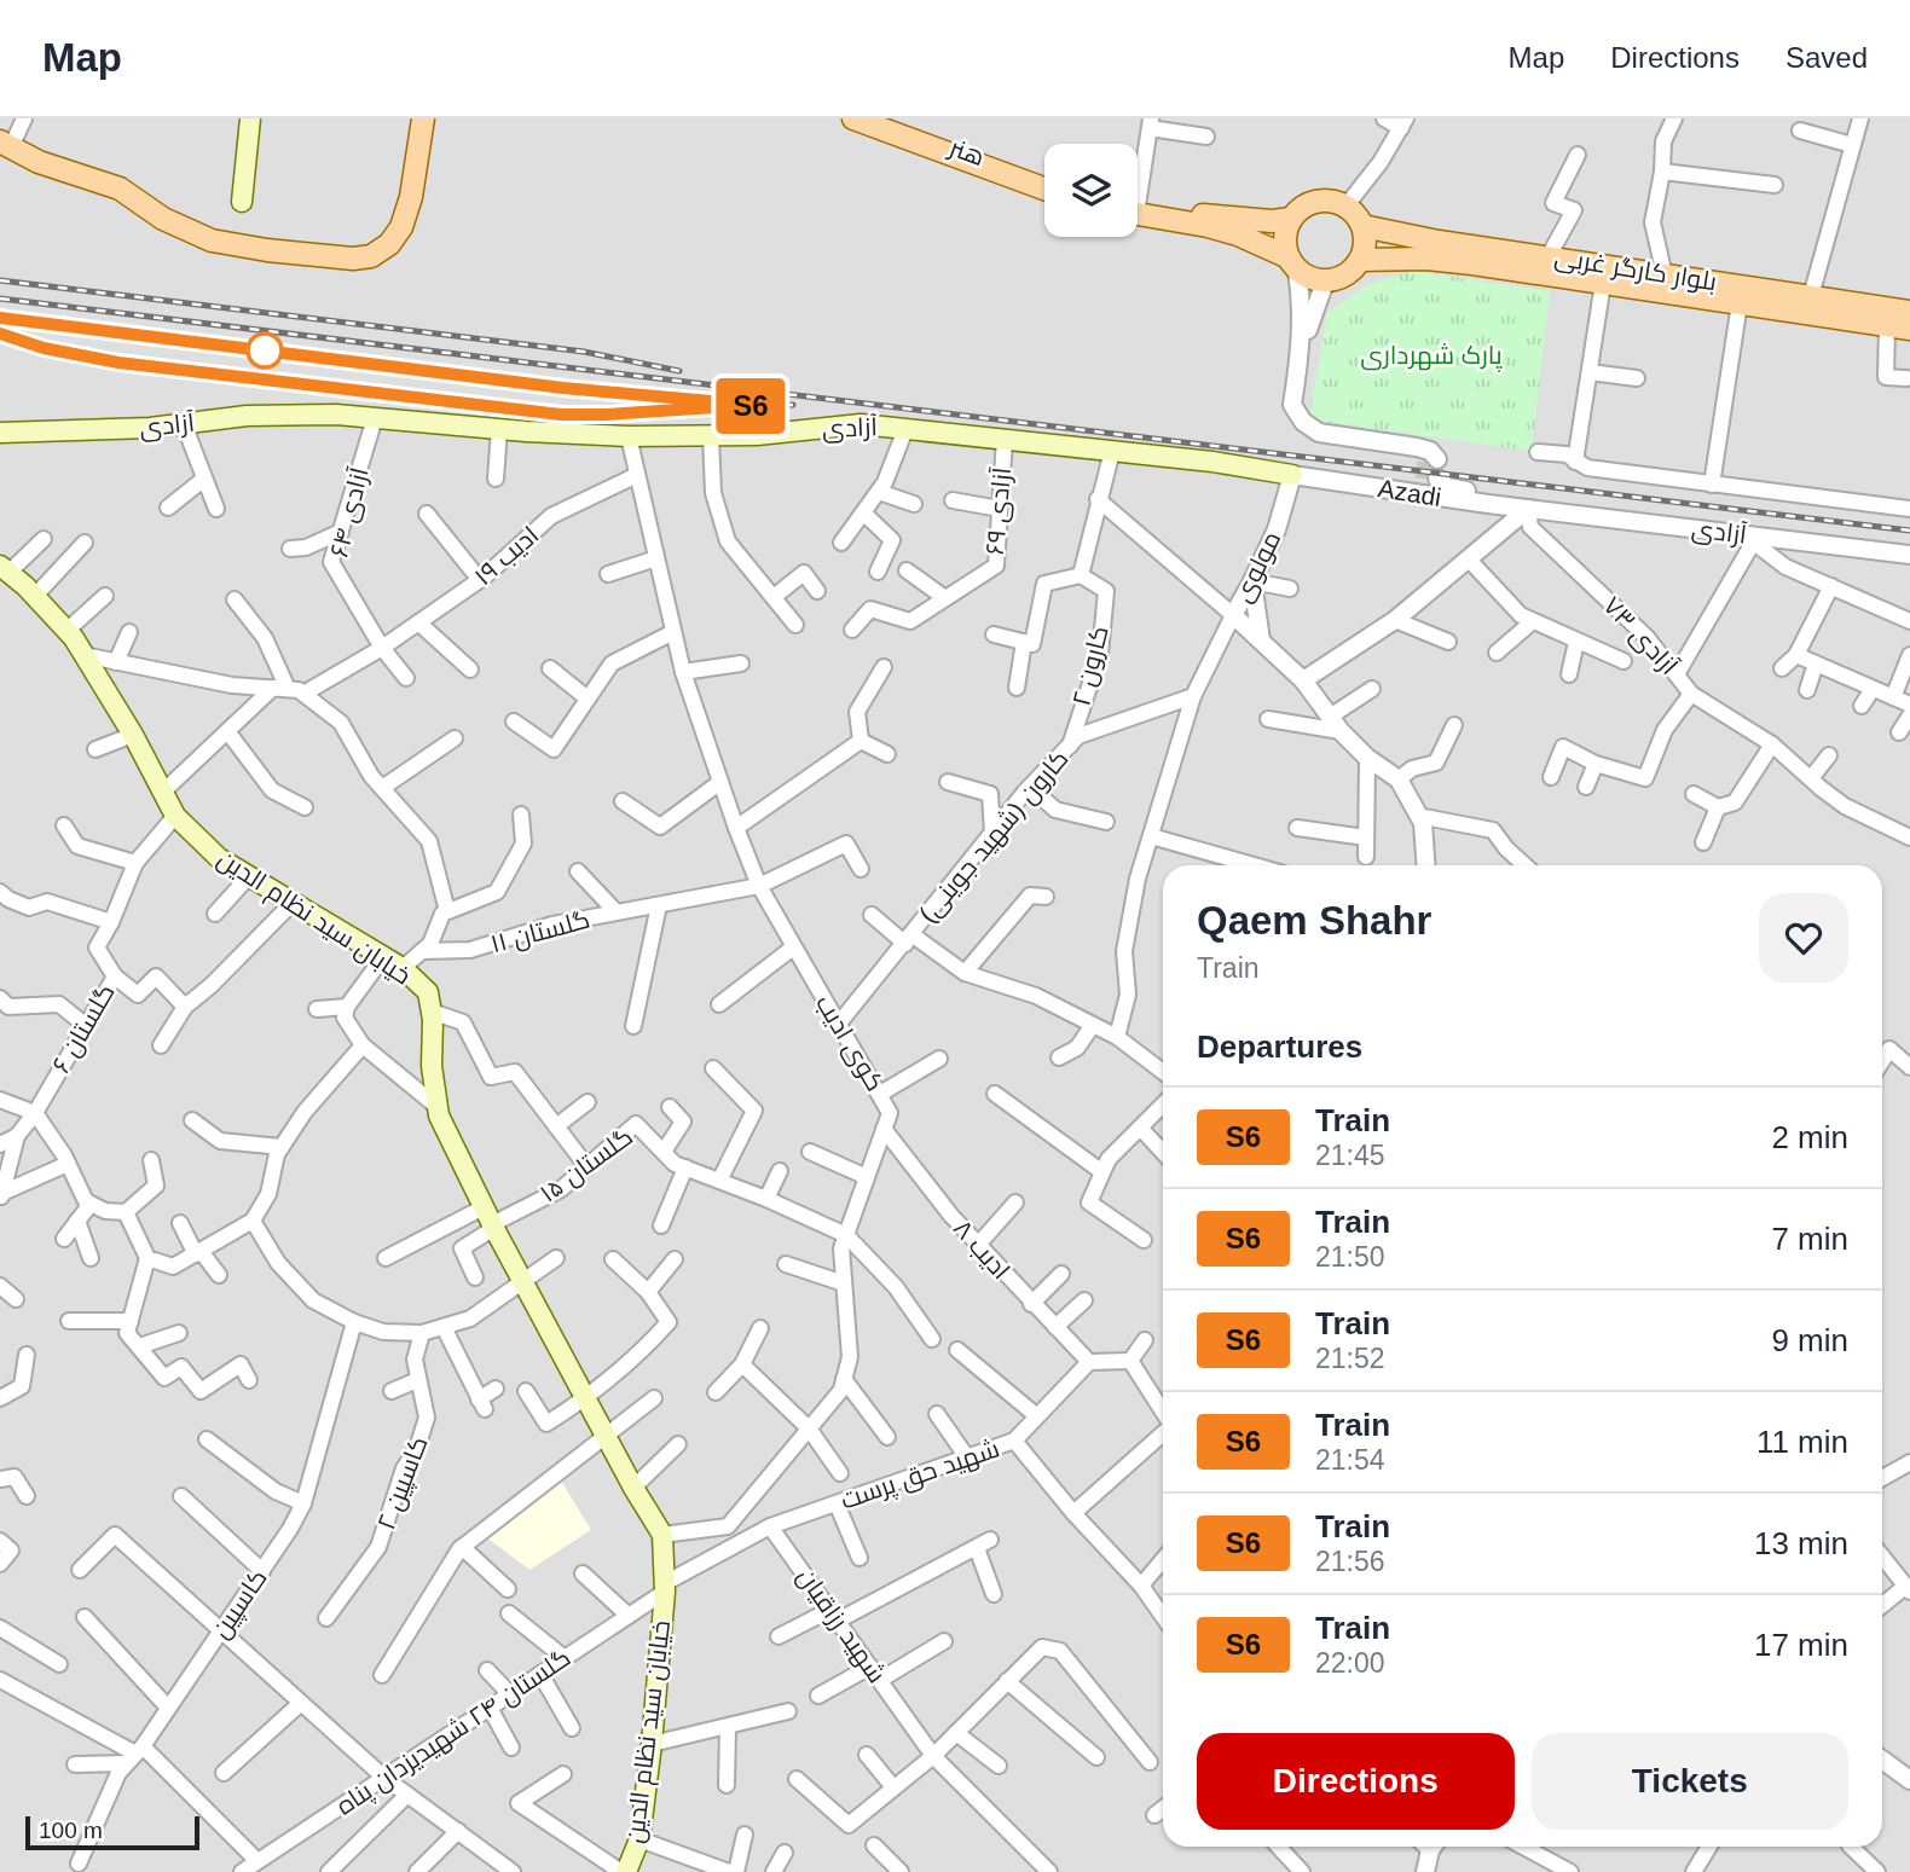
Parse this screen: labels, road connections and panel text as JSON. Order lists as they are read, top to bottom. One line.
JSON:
{"streets":{"main road":["هنر","بلوار کارگر غربی","آزادی","خیابان سید نظام الدین"],"street":["Azadi","آزادی ۶۹","آزادی ۶۴","ادیب ۱۹","مولوی","آزادی ۷۳","کارون ۲","کارون (شهید جوینی)","گلستان ۱۱","گلستان ۶","کوی ادیب","گلستان ۱۵","ادیب ۸","شهید حق پرست","کاسپین ۲","کاسپین","شهید رزاقیان","گلستان ۲۴ شهیدیزدان پناه"]},"crossings":[["آزادی","Azadi"],["آزادی","آزادی ۶۹"],["آزادی","آزادی ۶۴"],["آزادی","مولوی"],["آزادی","آزادی ۷۳"],["آزادی","کوی ادیب"],["Azadi","مولوی"],["Azadi","آزادی ۷۳"],["آزادی ۶۴","ادیب ۱۹"],["ادیب ۱۹","خیابان سید نظام الدین"],["ادیب ۱۹","کوی ادیب"],["کارون ۲","کارون (شهید جوینی)"],["کارون (شهید جوینی)","کوی ادیب"],["خیابان سید نظام الدین","گلستان ۶"],["خیابان سید نظام الدین","گلستان ۱۵"],["خیابان سید نظام الدین","گلستان ۲۴ شهیدیزدان پناه"],["گلستان ۱۱","کوی ادیب"],["کوی ادیب","گلستان ۱۵"],["کوی ادیب","ادیب ۸"],["ادیب ۸","شهید حق پرست"],["شهید حق پرست","شهید رزاقیان"]],"parks":["پارک شهرداری"],"scale_bar":"100 m","page":{"header":"Map","nav":["Map","Directions","Saved"],"on_map":"S6","heading":[["Qaem Shahr","Train"],"Departures"],"list":[{"mark":"S6","name":"Train","note":"21:45","value":"2 min"},{"mark":"S6","name":"Train","note":"21:50","value":"7 min"},{"mark":"S6","name":"Train","note":"21:52","value":"9 min"},{"mark":"S6","name":"Train","note":"21:54","value":"11 min"},{"mark":"S6","name":"Train","note":"21:56","value":"13 min"},{"mark":"S6","name":"Train","note":"22:00","value":"17 min"}],"buttons":["Directions","Tickets"],"scale":"100 m"}}
